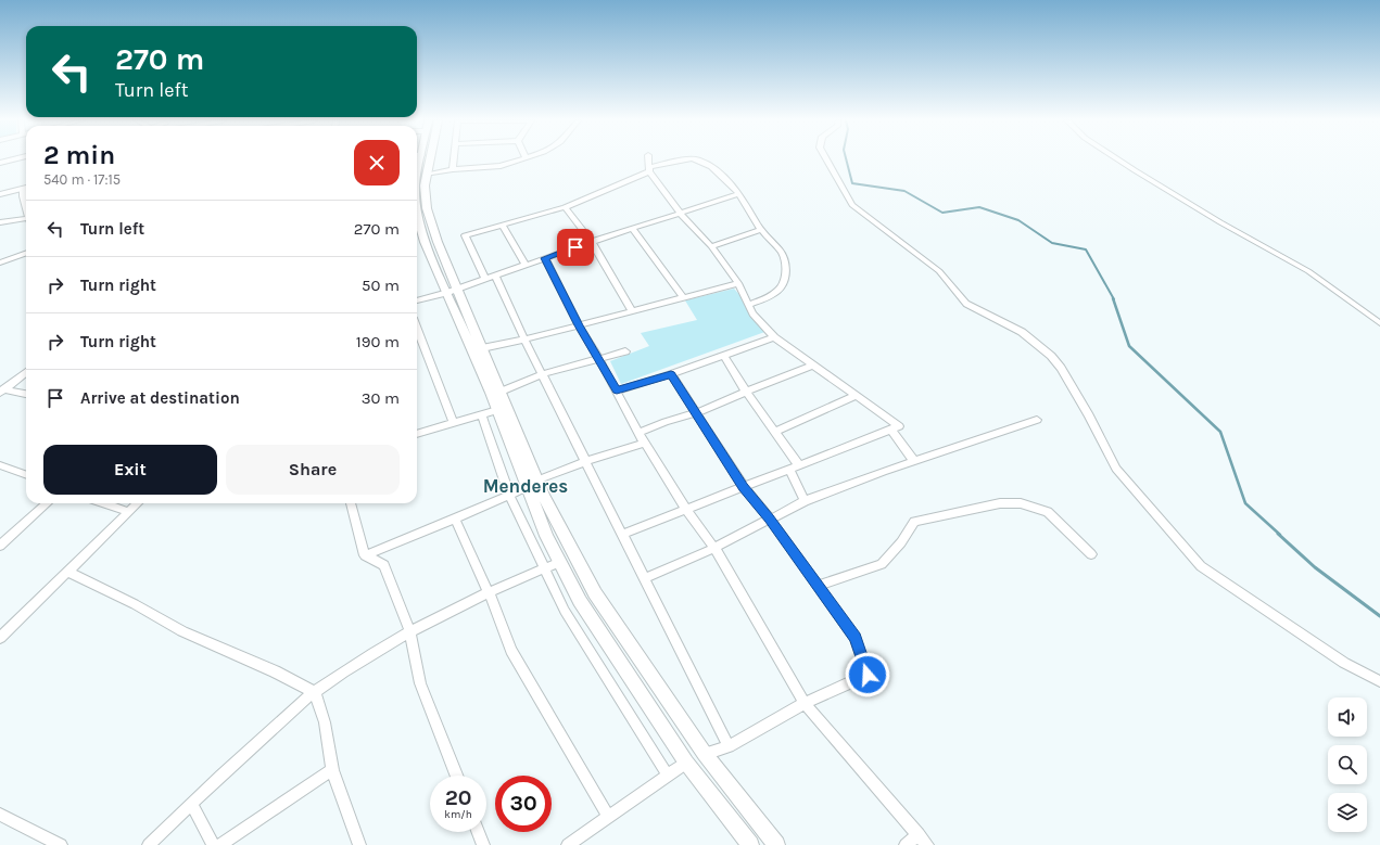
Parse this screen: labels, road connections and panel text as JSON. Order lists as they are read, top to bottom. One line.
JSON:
{"districts":["Menderes"],"page":{"turn":["270 m","Turn left"],"heading":["2 min","540 m · 17:15"],"list":[{"name":"Turn left","value":"270 m"},{"name":"Turn right","value":"50 m"},{"name":"Turn right","value":"190 m"},{"name":"Arrive at destination","value":"30 m"}],"buttons":["Exit","Share"],"speed":"20 km/h","limit":"30"}}
